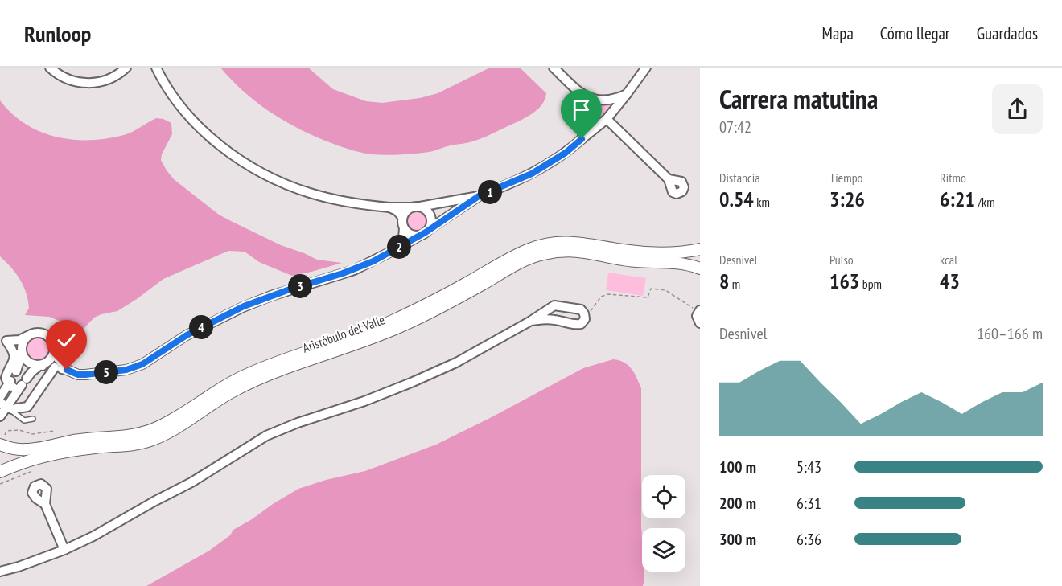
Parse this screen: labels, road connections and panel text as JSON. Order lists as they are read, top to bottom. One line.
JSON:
{"streets":{"street":["Aristóbulo del Valle"]},"page":{"header":"Runloop","nav":["Mapa","Cómo llegar","Guardados"],"heading":["Carrera matutina","07:42"],"stats":[["Distancia","0.54 km"],["Tiempo","3:26"],["Ritmo","6:21 /km"],["Desnivel","8 m"],["Pulso","163 bpm"],["kcal","43"]],"pins":["1","2","3","4","5"],"chart":["Desnivel","160–166 m"],"list":[{"name":"100 m","note":"5:43"},{"name":"200 m","note":"6:31"},{"name":"300 m","note":"6:36"}]}}
